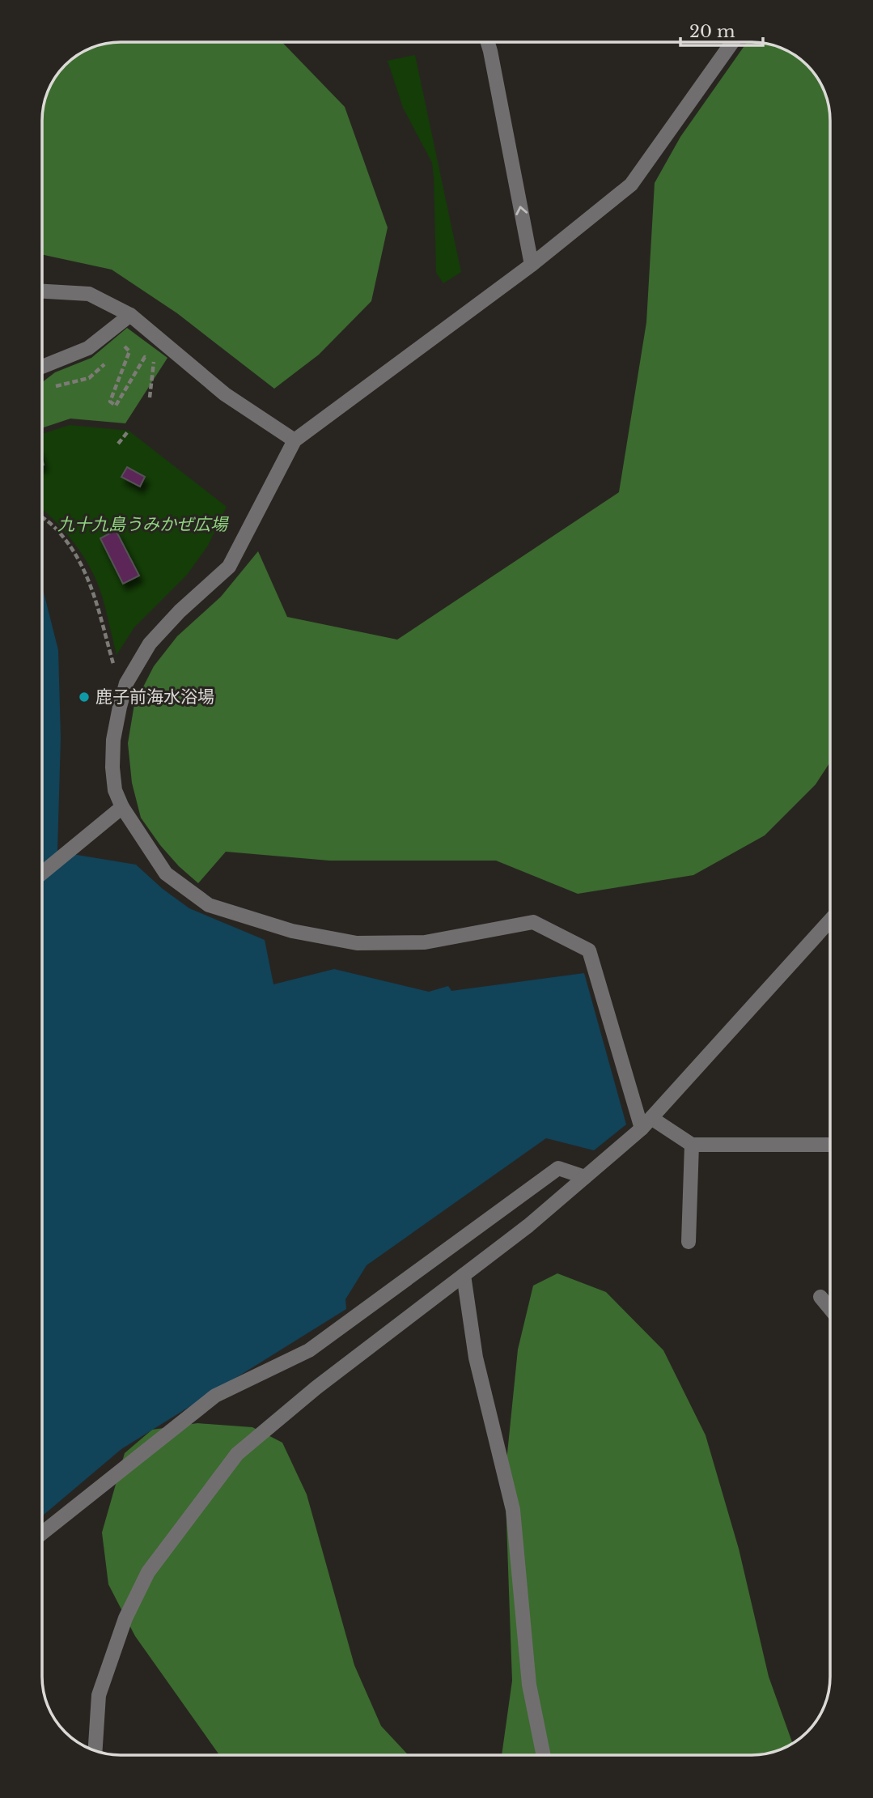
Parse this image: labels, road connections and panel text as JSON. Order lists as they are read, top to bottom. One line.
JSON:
{"parks":["九十九島うみかぜ広場"],"places":["鹿子前海水浴場"],"scale_bar":"20 m"}
